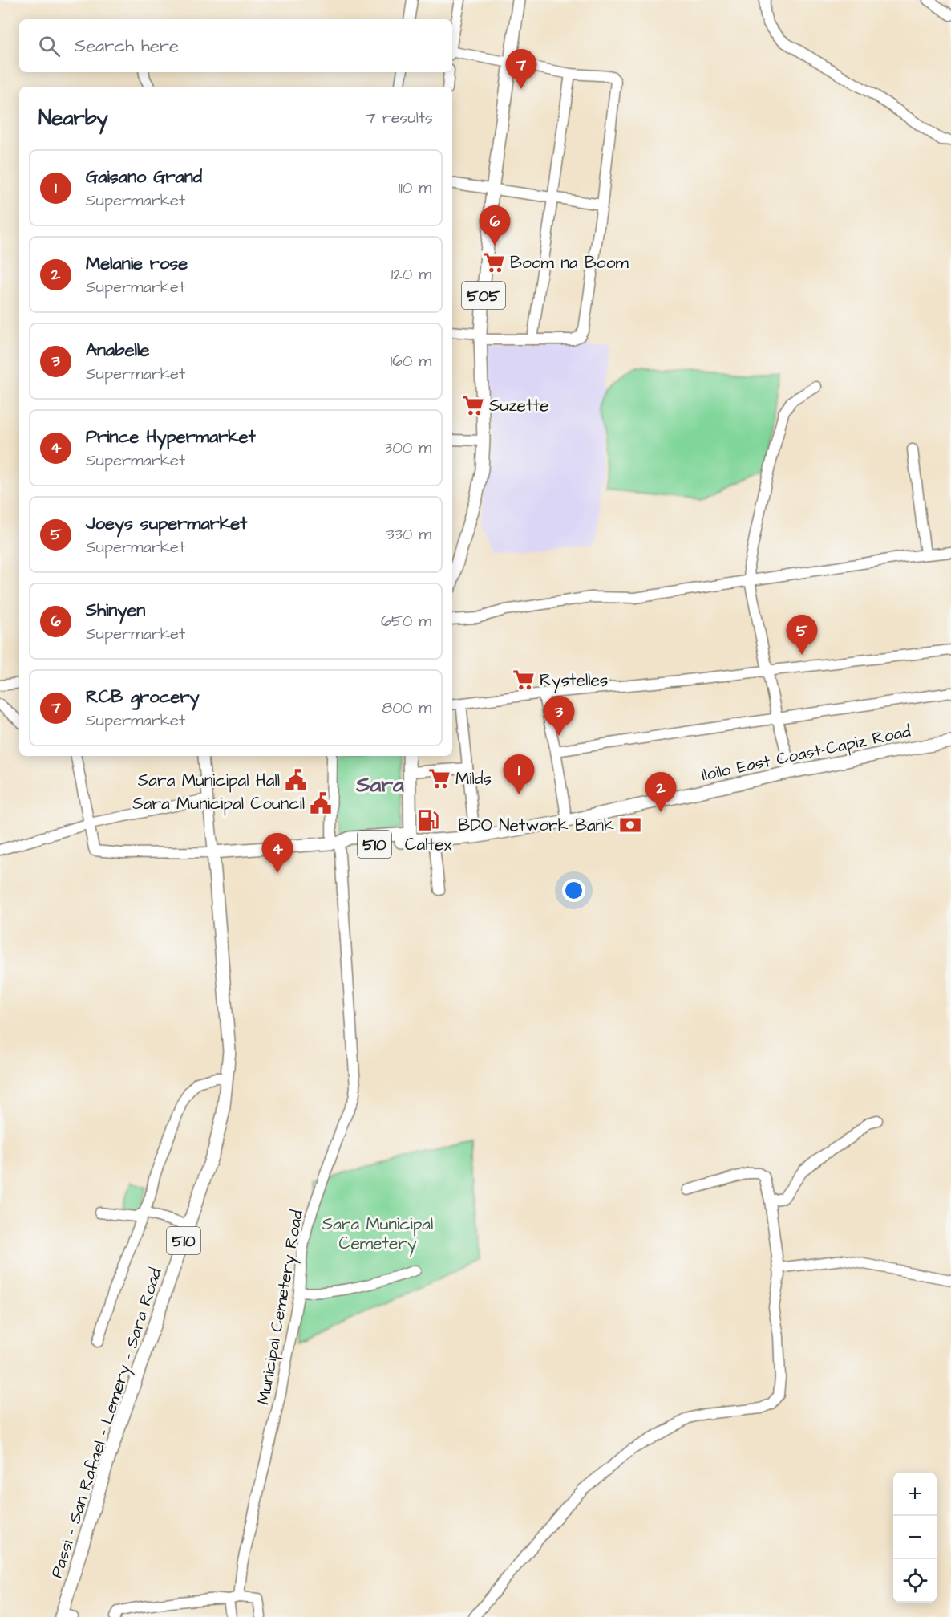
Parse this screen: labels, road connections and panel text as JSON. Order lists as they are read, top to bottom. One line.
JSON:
{"streets":{"main road":["505","Iloilo East Coast-Capiz Road","510","Passi – San Rafael – Lemery – Sara Road"],"street":["Municipal Cemetery Road"]},"crossings":[["Iloilo East Coast-Capiz Road","510"],["510","Municipal Cemetery Road"],["510","Passi – San Rafael – Lemery – Sara Road"]],"districts":["Sara"],"parks":["Sara Municipal Cemetery"],"places":{"supermarket":["Boom na Boom","Suzette","Rystelles","Milds"],"public building":["Sara Municipal Hall","Sara Municipal Council"],"fuel station":["Caltex"],"bank":["BDO Network Bank"]},"page":{"search":"Search here","pins":["7","6","5","3","1","2","4"],"heading":["Nearby","7 results"],"list":[{"mark":"1","name":"Gaisano Grand","note":"Supermarket","value":"110 m"},{"mark":"2","name":"Melanie rose","note":"Supermarket","value":"120 m"},{"mark":"3","name":"Anabelle","note":"Supermarket","value":"160 m"},{"mark":"4","name":"Prince Hypermarket","note":"Supermarket","value":"300 m"},{"mark":"5","name":"Joeys supermarket","note":"Supermarket","value":"330 m"},{"mark":"6","name":"Shinyen","note":"Supermarket","value":"650 m"},{"mark":"7","name":"RCB grocery","note":"Supermarket","value":"800 m"}],"map_buttons":["+","−"]}}
